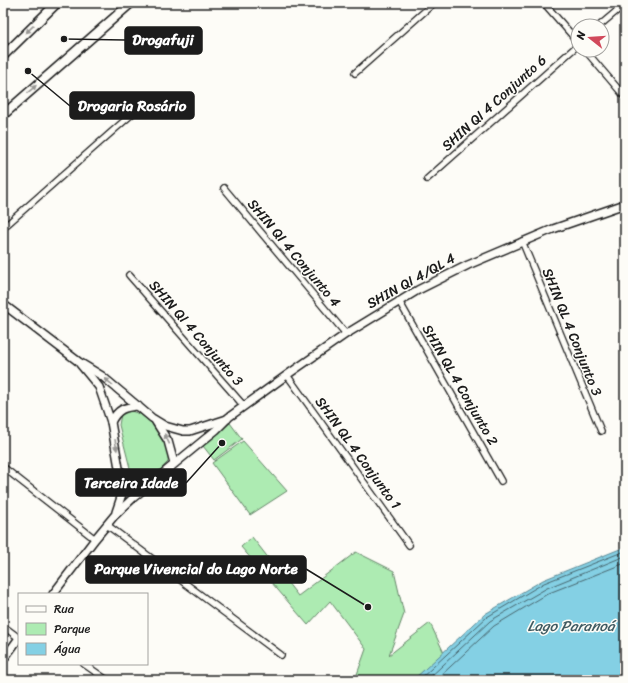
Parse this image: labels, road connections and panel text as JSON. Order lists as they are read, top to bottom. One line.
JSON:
{"streets":{"street":["SHIN QI 4 Conjunto 6","SHIN QI 4 Conjunto 4","SHIN QI 4/QL 4","SHIN QL 4 Conjunto 3","SHIN QI 4 Conjunto 3","SHIN QL 4 Conjunto 2","SHIN QL 4 Conjunto 1"]},"crossings":[["SHIN QI 4 Conjunto 4","SHIN QI 4/QL 4"],["SHIN QI 4/QL 4","SHIN QL 4 Conjunto 3"],["SHIN QI 4/QL 4","SHIN QI 4 Conjunto 3"],["SHIN QI 4/QL 4","SHIN QL 4 Conjunto 2"],["SHIN QI 4/QL 4","SHIN QL 4 Conjunto 1"]],"water":["Lago Paranoá"],"places":["Drogafuji","Drogaria Rosário","Terceira Idade","Parque Vivencial do Lago Norte"],"legend":["Rua","Parque","Água"],"north":"left"}
